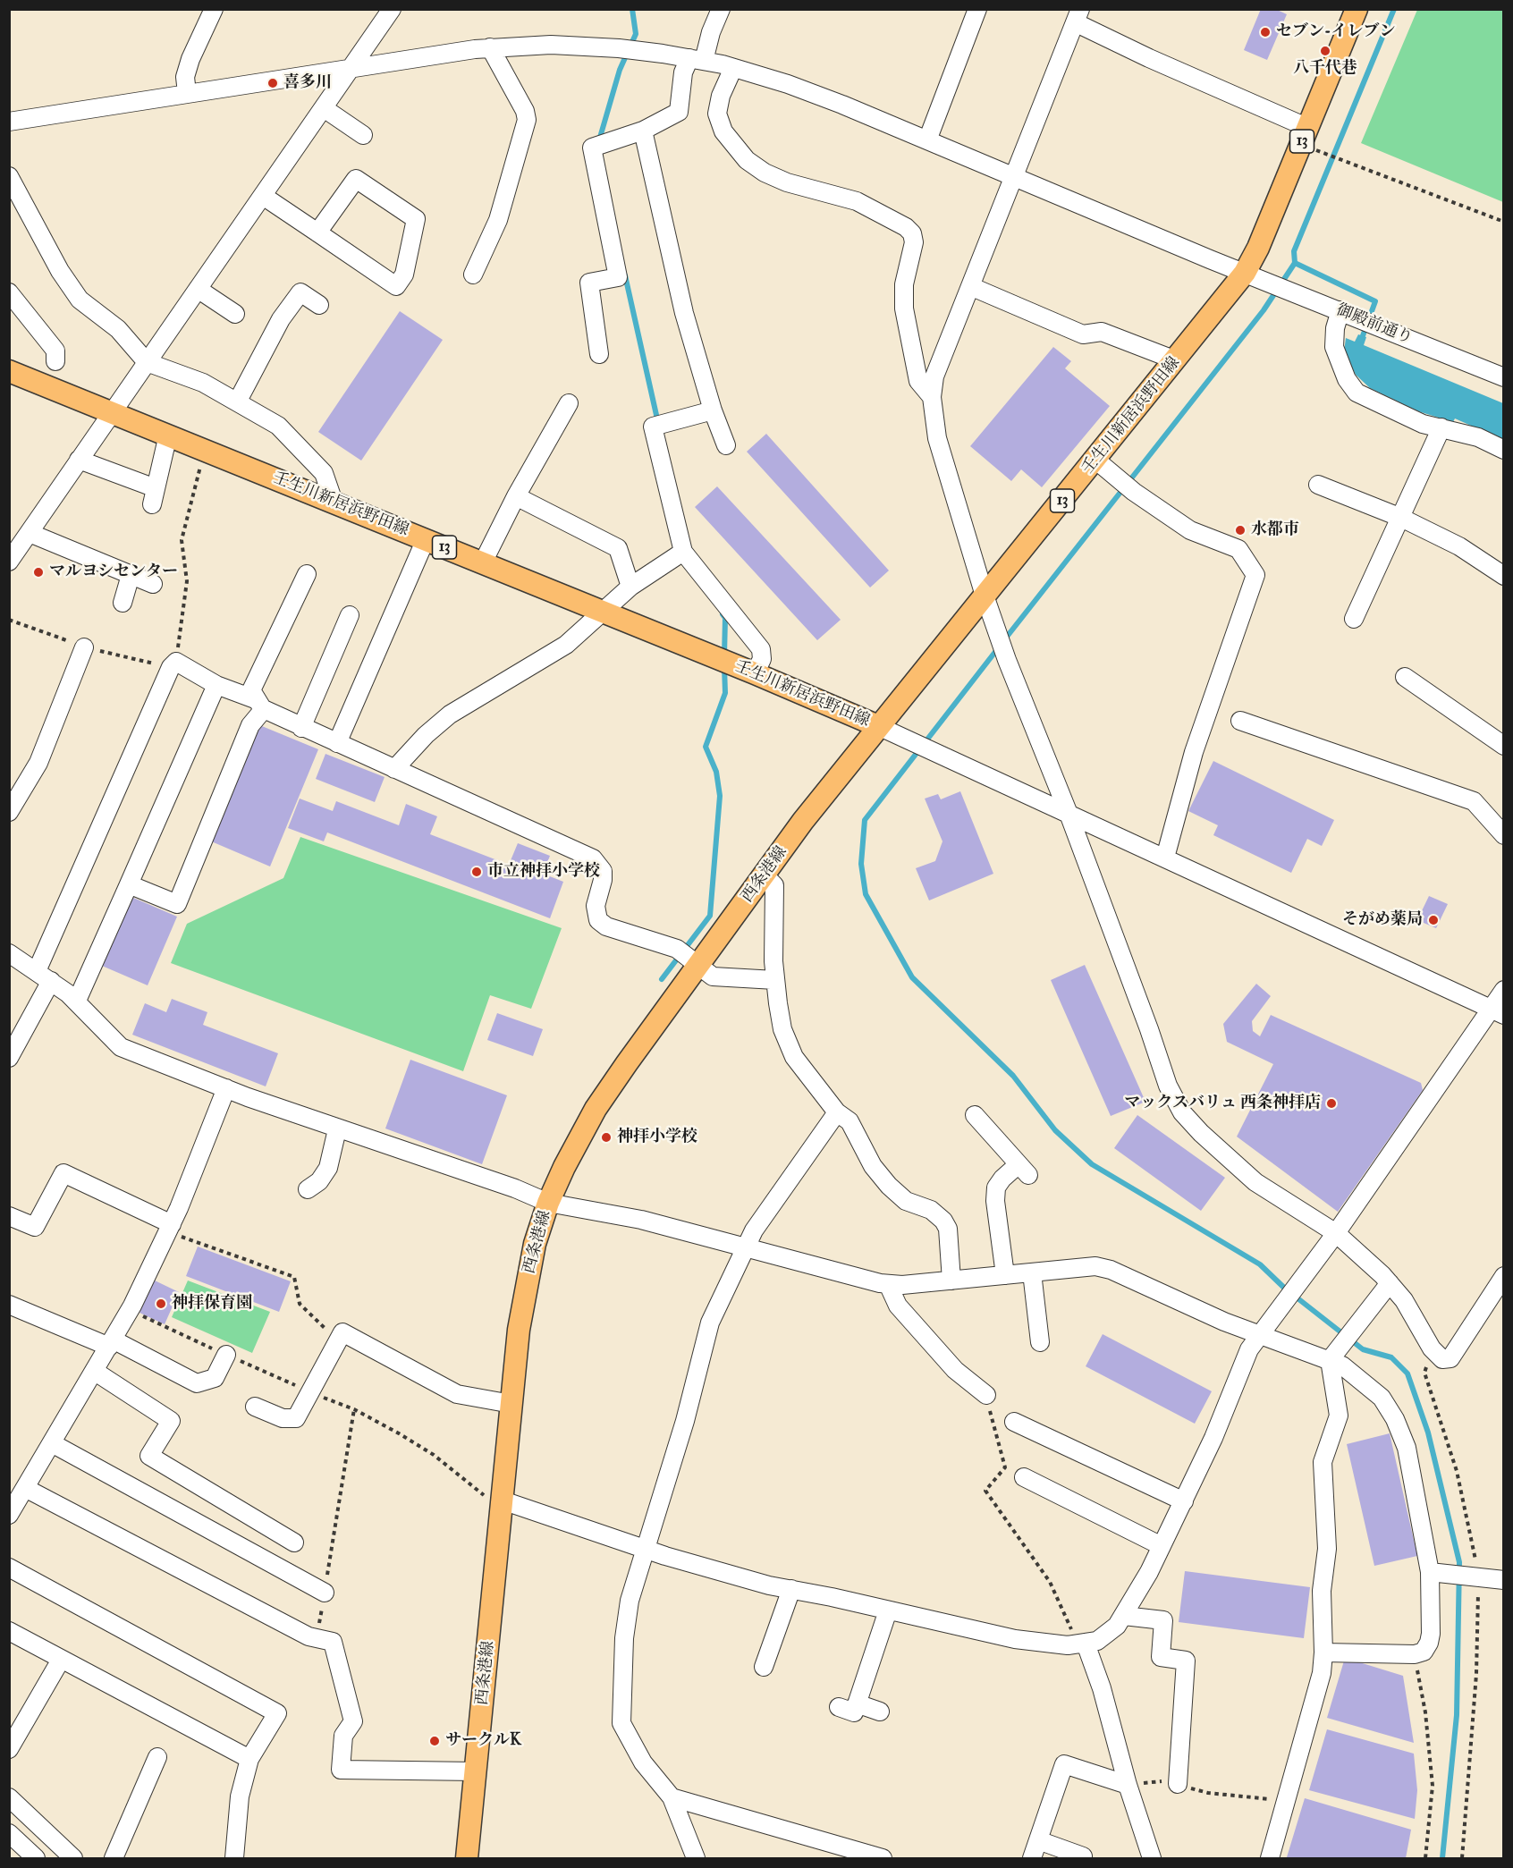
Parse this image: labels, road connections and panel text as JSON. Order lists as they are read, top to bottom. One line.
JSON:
{"streets":{"main road":["13","壬生川新居浜野田線","西条港線"],"street":["御殿前通り"]},"crossings":[["御殿前通り","壬生川新居浜野田線"],["壬生川新居浜野田線","西条港線"]],"places":["セブン-イレブン","八千代巷","喜多川","水都市","マルヨシセンター","市立神拝小学校","そがめ薬局","マックスバリュ 西条神拝店","神拝小学校","神拝保育園","サークルK"]}
